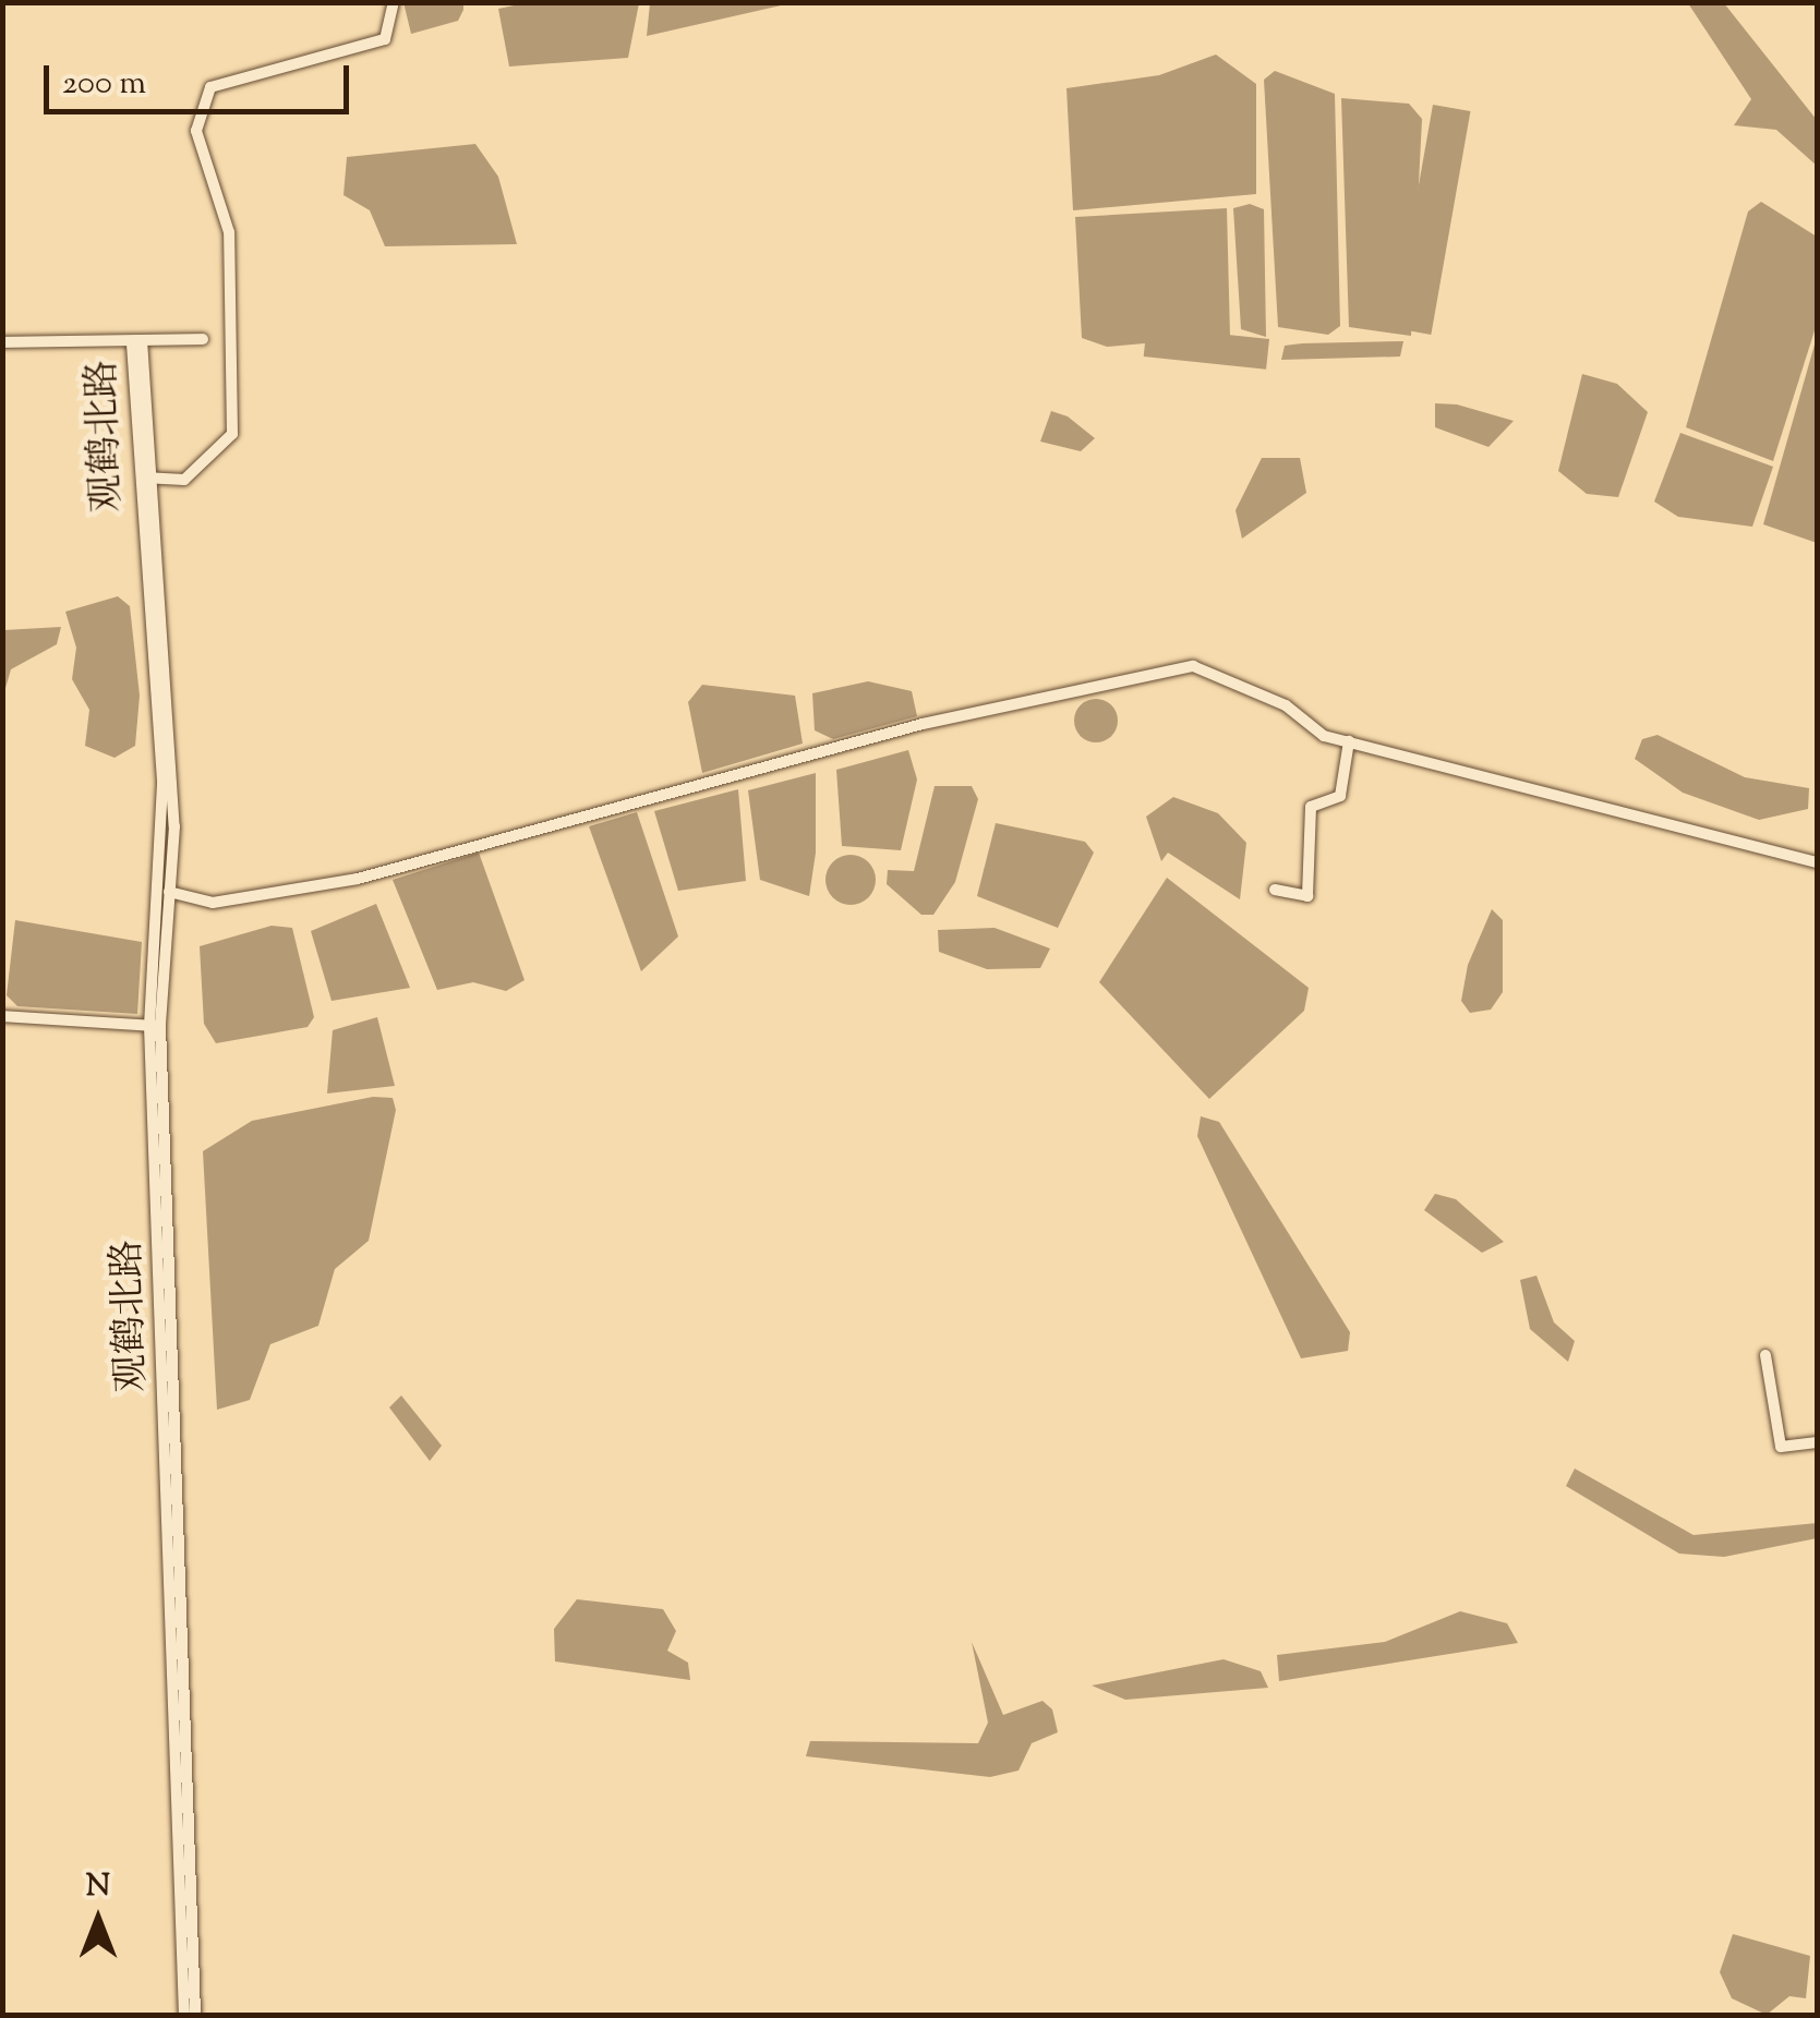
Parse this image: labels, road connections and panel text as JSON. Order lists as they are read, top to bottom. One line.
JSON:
{"streets":{"street":["观鹤北路"]},"scale_bar":"200 m","north":"top"}
